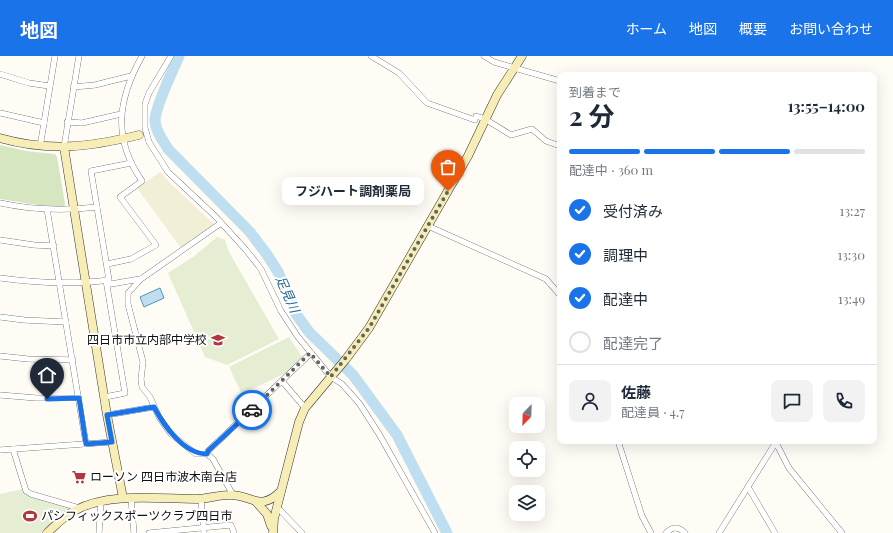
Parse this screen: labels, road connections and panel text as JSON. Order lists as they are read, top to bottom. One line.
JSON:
{"water":["足見川"],"places":{"other":["フジハート調剤薬局"],"school or university":["四日市市立内部中学校"],"supermarket":["ローソン 四日市波木南台店"],"sports":["パシフィックスポーツクラブ四日市"]},"north":"bottom left","page":{"header":"地図","nav":["ホーム","地図","概要","お問い合わせ"],"heading":["2 分","到着まで","13:55–14:00"],"panel":["佐藤","配達員 · 4.7"],"bar":"配達中 · 360 m","bubble":"フジハート調剤薬局","list":[["受付済み","13:27"],["調理中","13:30"],["配達中","13:49"],"配達完了"]}}
